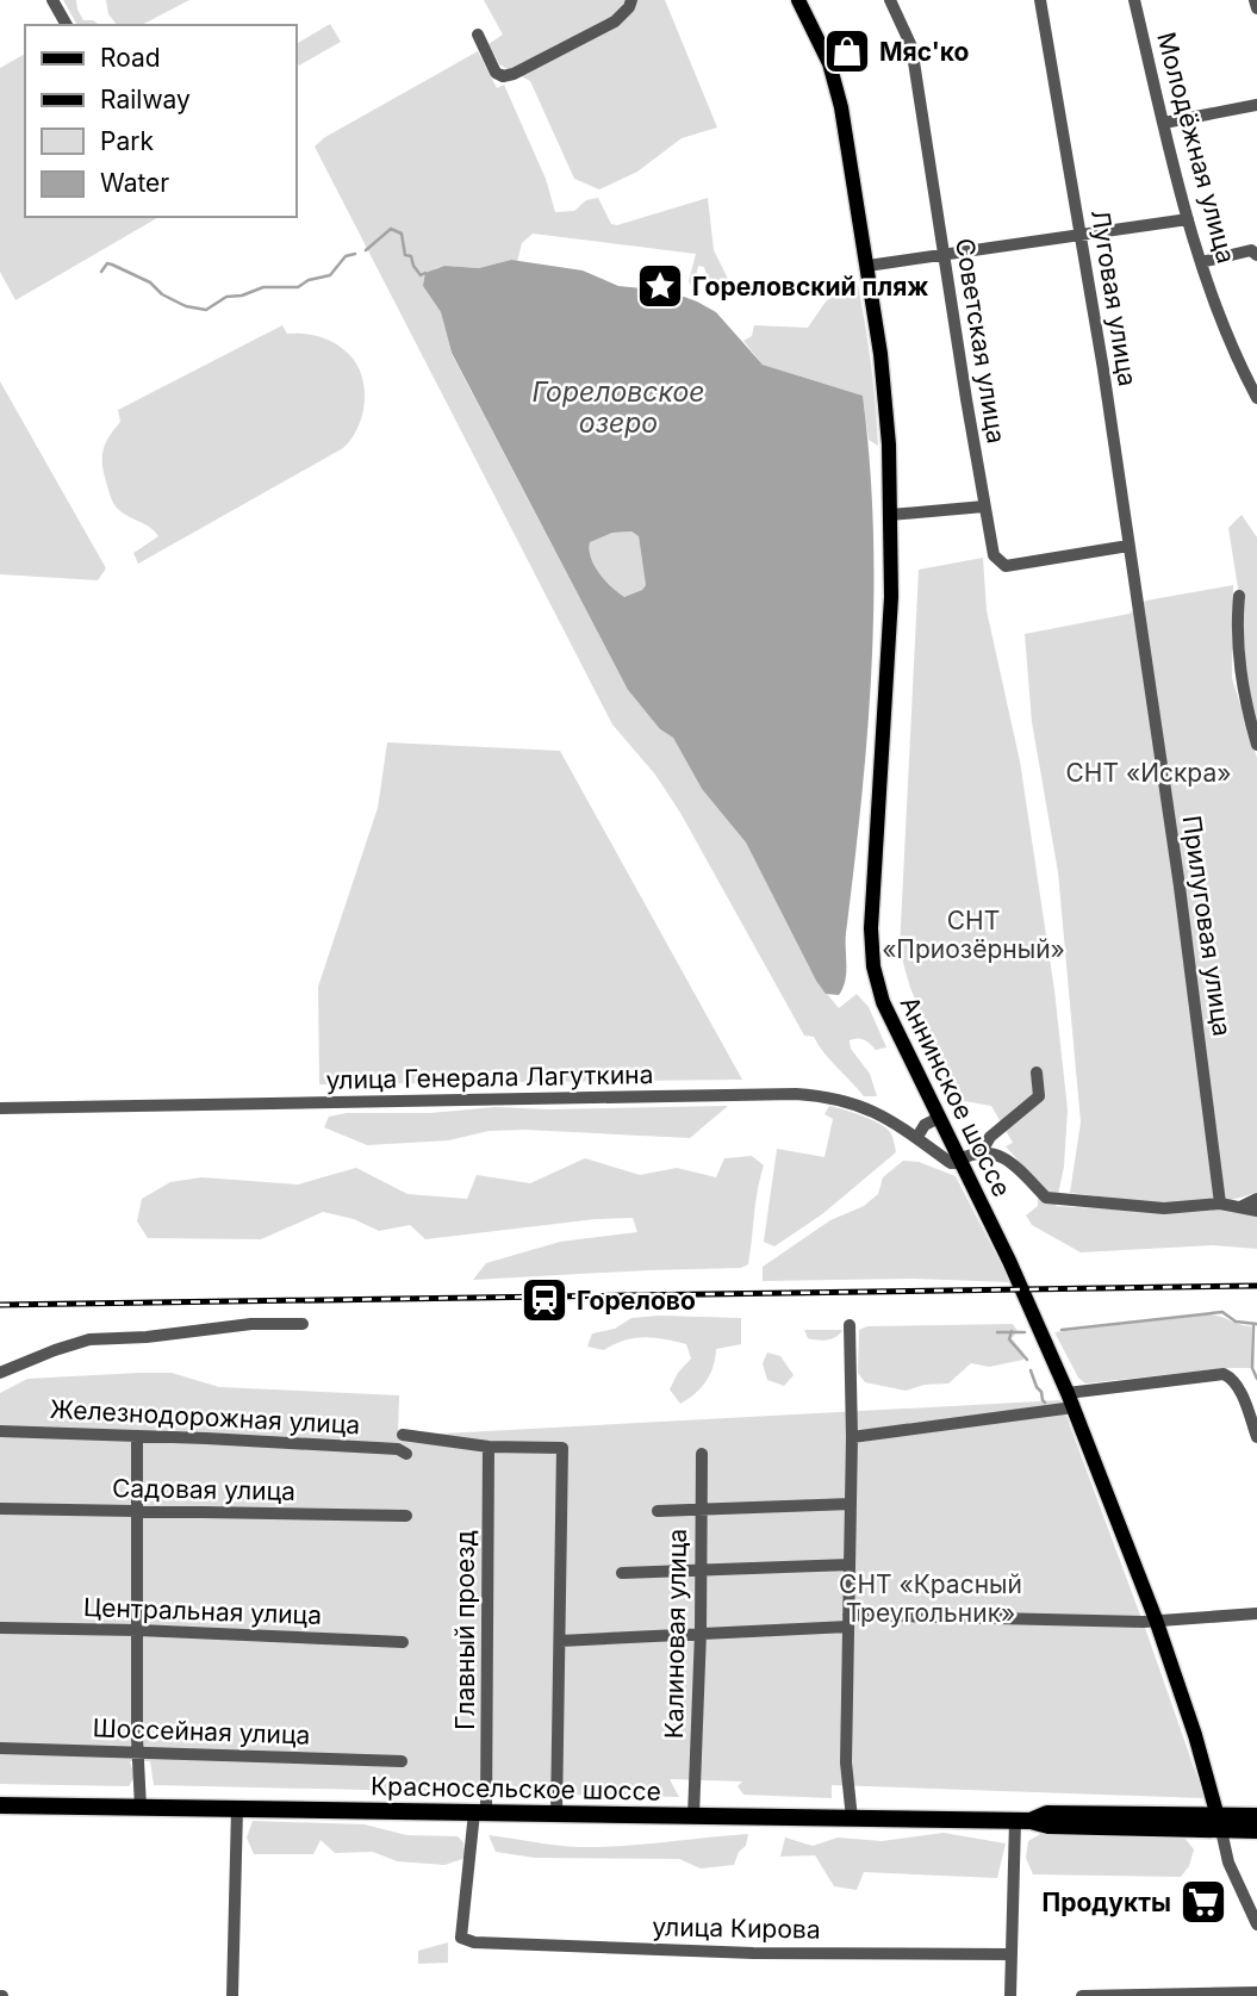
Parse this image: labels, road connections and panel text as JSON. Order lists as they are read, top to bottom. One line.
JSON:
{"streets":{"highway":["Красносельское шоссе"],"main road":["Аннинское шоссе"],"street":["Молодёжная улица","Луговая улица","Советская улица","Прилуговая улица","улица Генерала Лагуткина","Железнодорожная улица","Садовая улица","Центральная улица","Главный проезд","Калиновая улица","Шоссейная улица","улица Кирова"]},"crossings":[["Луговая улица","Советская улица"],["Луговая улица","Прилуговая улица"],["улица Генерала Лагуткина","Аннинское шоссе"],["Аннинское шоссе","Красносельское шоссе"],["Главный проезд","Красносельское шоссе"],["Главный проезд","улица Кирова"],["Калиновая улица","Красносельское шоссе"]],"water":["Гореловское озеро"],"parks":["СНТ «Искра»","СНТ «Приозёрный»","СНТ «Красный Треугольник»"],"places":{"shop":["Мяс'ко"],"place":["Гореловский пляж"],"station":["Горелово"],"supermarket":["Продукты"]},"legend":["Road","Railway","Park","Water"]}
